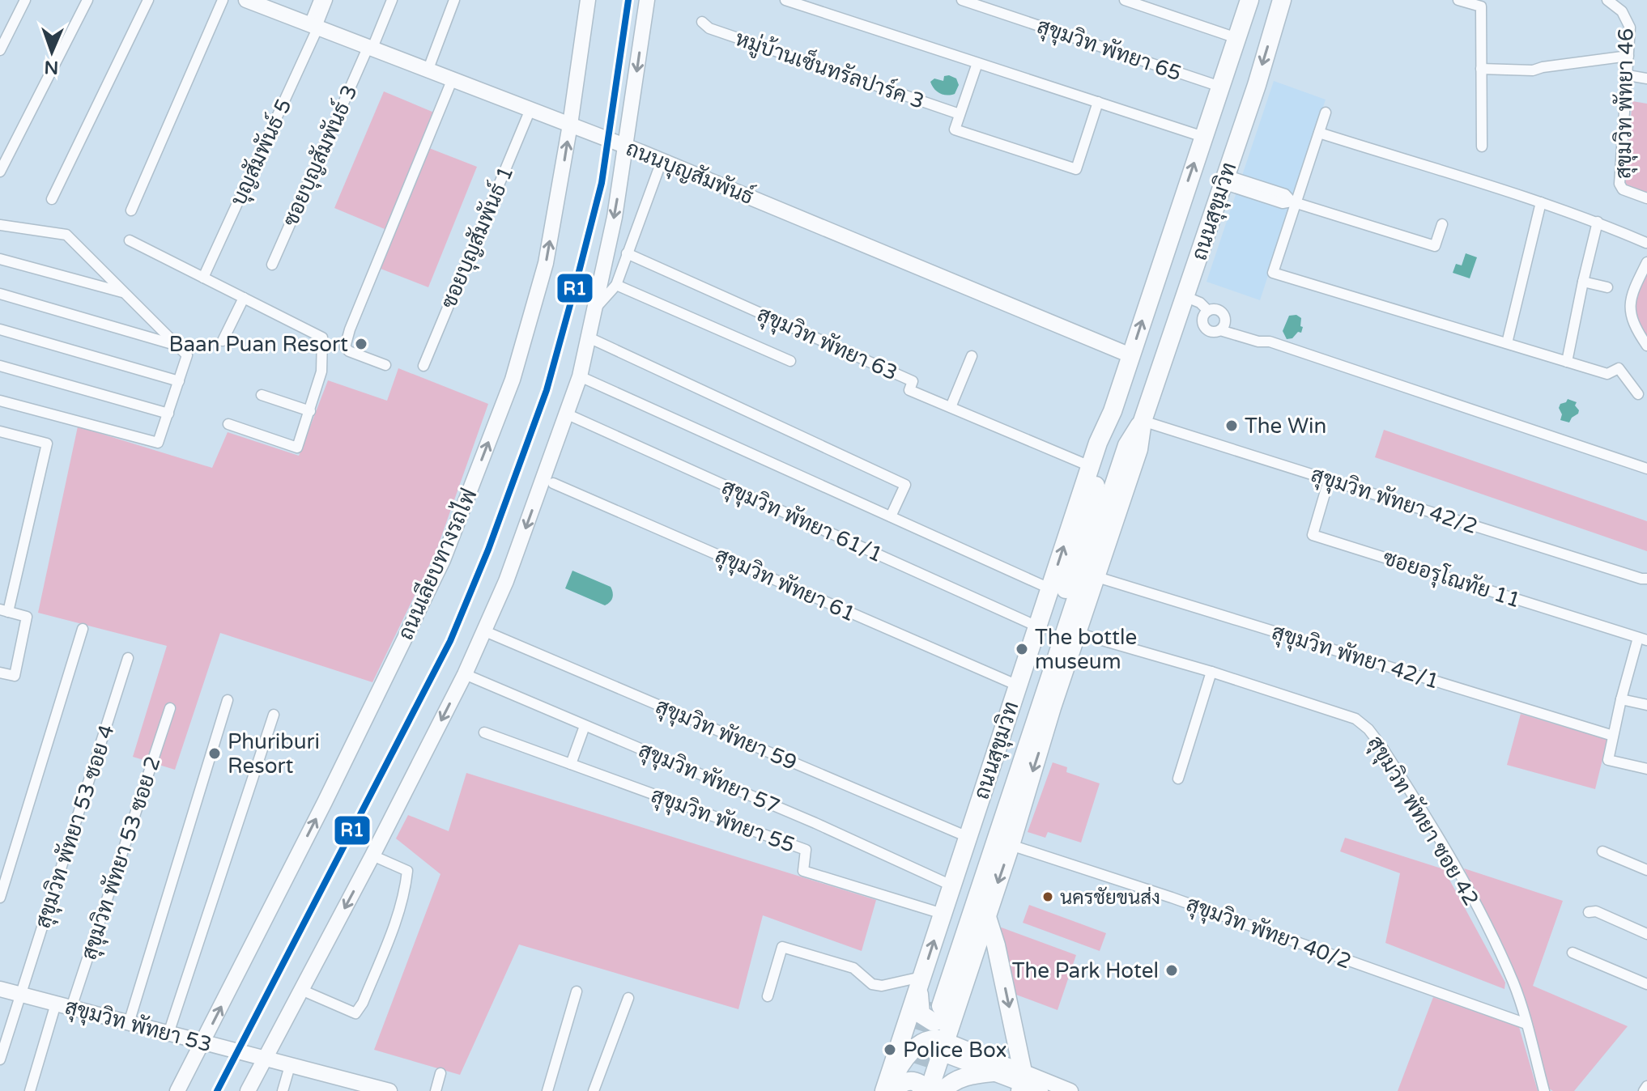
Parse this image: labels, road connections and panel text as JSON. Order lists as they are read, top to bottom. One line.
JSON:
{"streets":{"highway":["ถนนสุขุมวิท"],"street":["สุขุมวิท พัทยา 65","หมู่บ้านเซ็นทรัลปาร์ค 3","สุขุมวิท พัทยา 46","บุญสัมพันธ์ 5","ซอยบุญสัมพันธ์ 3","ถนนบุญสัมพันธ์","ซอยบุญสัมพันธ์ 1","สุขุมวิท พัทยา 63","สุขุมวิท พัทยา 42/2","สุขุมวิท พัทยา 61/1","ถนนเลียบทางรถไฟ","ซอยอรุโณทัย 11","สุขุมวิท พัทยา 61","สุขุมวิท พัทยา 42/1","สุขุมวิท พัทยา 59","สุขุมวิท พัทยา 57","สุขุมวิท พัทยา 55","สุขุมวิท พัทยา ซอย 42","สุขุมวิท พัทยา 53 ซอย 4","สุขุมวิท พัทยา 53 ซอย 2","สุขุมวิท พัทยา 40/2","สุขุมวิท พัทยา 53"]},"crossings":[["สุขุมวิท พัทยา 65","ถนนสุขุมวิท"],["บุญสัมพันธ์ 5","ถนนบุญสัมพันธ์"],["ซอยบุญสัมพันธ์ 3","ถนนบุญสัมพันธ์"],["ถนนบุญสัมพันธ์","ถนนสุขุมวิท"],["ถนนบุญสัมพันธ์","ซอยบุญสัมพันธ์ 1"],["ถนนบุญสัมพันธ์","ถนนเลียบทางรถไฟ"],["ถนนสุขุมวิท","สุขุมวิท พัทยา 63"],["ถนนสุขุมวิท","สุขุมวิท พัทยา 42/2"],["ถนนสุขุมวิท","สุขุมวิท พัทยา 61/1"],["ถนนสุขุมวิท","สุขุมวิท พัทยา 61"],["ถนนสุขุมวิท","สุขุมวิท พัทยา 42/1"],["ถนนสุขุมวิท","สุขุมวิท พัทยา 59"],["ถนนสุขุมวิท","สุขุมวิท พัทยา 57"],["ถนนสุขุมวิท","สุขุมวิท พัทยา 55"],["ถนนสุขุมวิท","สุขุมวิท พัทยา ซอย 42"],["ถนนสุขุมวิท","สุขุมวิท พัทยา 40/2"],["สุขุมวิท พัทยา 42/2","ซอยอรุโณทัย 11"],["ถนนเลียบทางรถไฟ","สุขุมวิท พัทยา 53"],["สุขุมวิท พัทยา ซอย 42","สุขุมวิท พัทยา 40/2"],["สุขุมวิท พัทยา 53 ซอย 4","สุขุมวิท พัทยา 53"],["สุขุมวิท พัทยา 53 ซอย 2","สุขุมวิท พัทยา 53"]],"places":["Baan Puan Resort","The Win","The bottle museum","Phuriburi Resort","นครชัยขนส่ง","The Park Hotel","Police Box"],"lines":["transit line R1"],"north":"bottom"}
